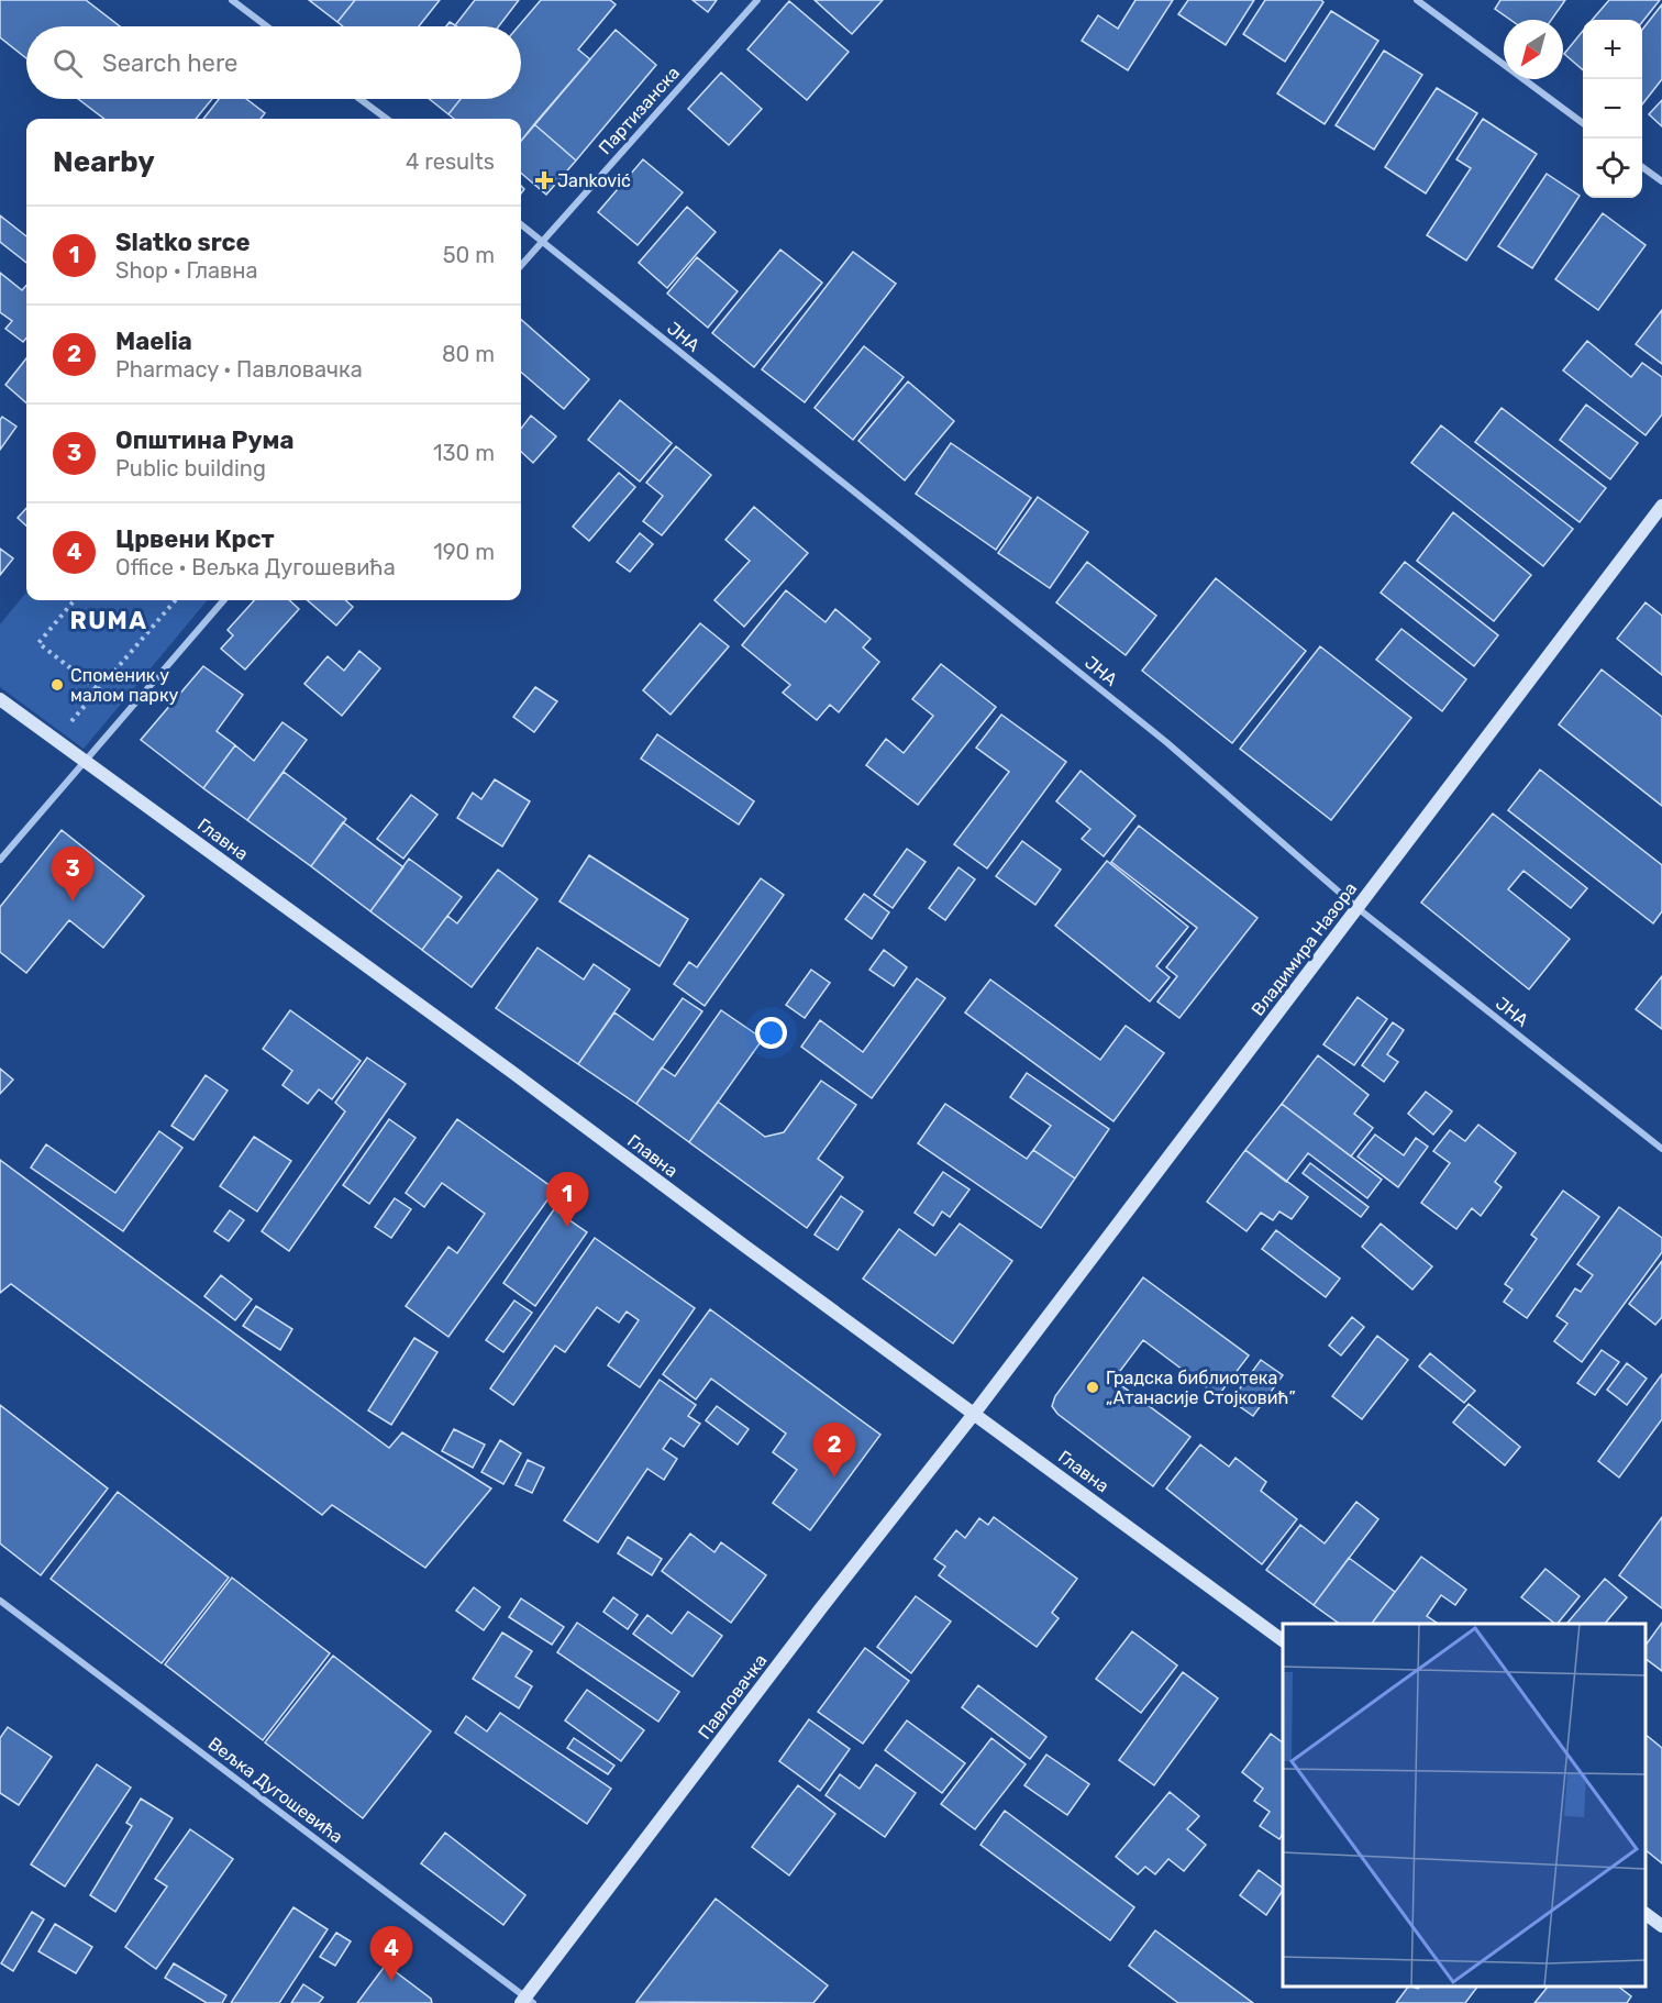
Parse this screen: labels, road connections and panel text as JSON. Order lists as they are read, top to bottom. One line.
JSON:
{"streets":{"street":["Партизанска","ЈНА","Главна","Владимира Назора","Павловачка","Вељка Дугошевића"]},"crossings":[["Партизанска","ЈНА"],["ЈНА","Владимира Назора"],["Главна","Владимира Назора"],["Главна","Павловачка"],["Владимира Назора","Павловачка"],["Павловачка","Вељка Дугошевића"]],"districts":["RUMA"],"places":{"health":["Janković"],"other":["Споменик у малом парку","Градска библиотека „Атанасије Стојковић”"]},"north":"bottom left","page":{"map_buttons":["+","−"],"search":"Search here","heading":["Nearby","4 results"],"list":[{"mark":"1","name":"Slatko srce","note":"Shop · Главна","value":"50 m"},{"mark":"2","name":"Maelia","note":"Pharmacy · Павловачка","value":"80 m"},{"mark":"3","name":"Општина Рума","note":"Public building","value":"130 m"},{"mark":"4","name":"Црвени Крст","note":"Office · Вељка Дугошевића","value":"190 m"}],"pins":["3","1","2","4"]}}
